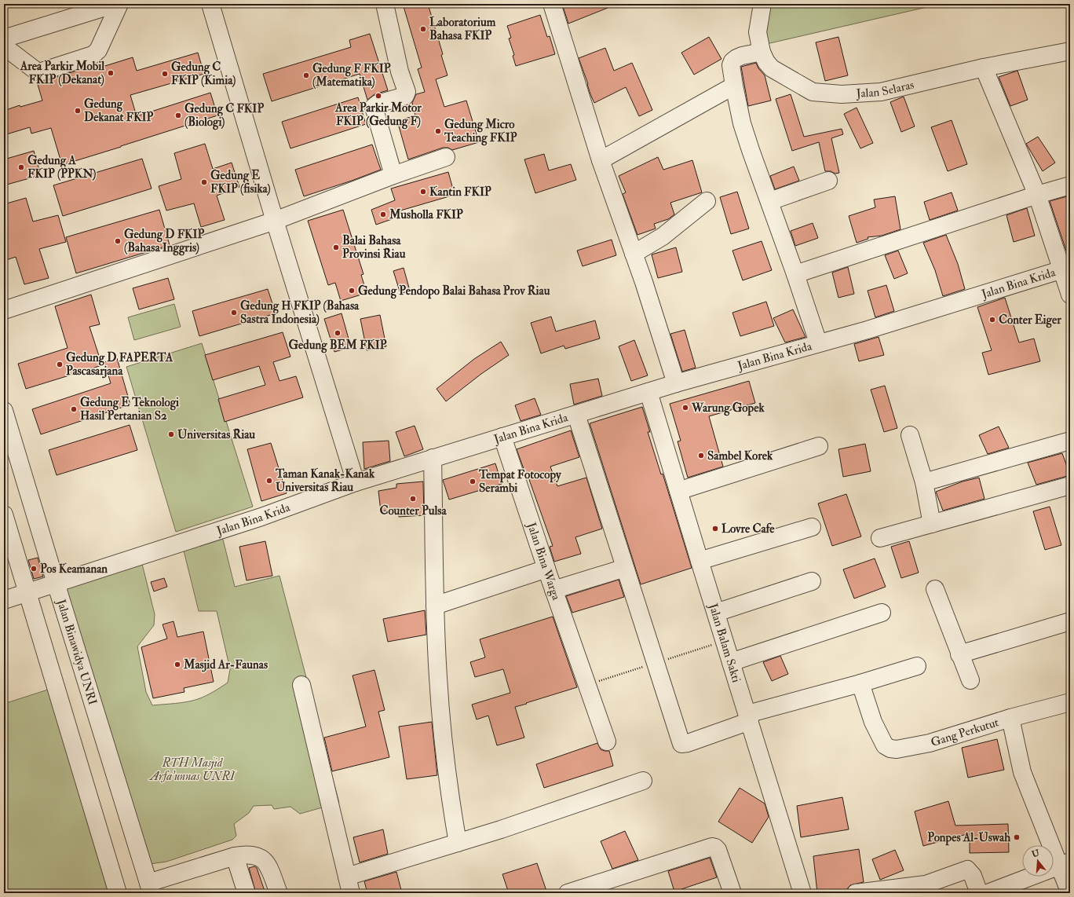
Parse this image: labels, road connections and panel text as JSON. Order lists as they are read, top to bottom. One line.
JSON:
{"streets":{"street":["Jalan Selaras","Jalan Bina Krida","Jalan Bina Warga","Jalan Balam Sakti","Jalan Binawidya UNRI","Gang Perkutut"]},"crossings":[["Jalan Bina Krida","Jalan Bina Warga"],["Jalan Bina Krida","Jalan Balam Sakti"],["Jalan Bina Krida","Jalan Binawidya UNRI"]],"parks":["RTH Masjid Arfa'unnas UNRI"],"places":["Laboratorium Bahasa FKIP","Area Parkir Mobil FKIP (Dekanat)","Gedung C FKIP (Kimia)","Gedung F FKIP (Matematika)","Area Parkir Motor FKIP (Gedung F)","Gedung Dekanat FKIP","Gedung C FKIP (Biologi)","Gedung Micro Teaching FKIP","Gedung A FKIP (PPKN)","Gedung E FKIP (fisika)","Kantin FKIP","Musholla FKIP","Gedung D FKIP (Bahasa Inggris)","Balai Bahasa Provinsi Riau","Gedung Pendopo Balai Bahasa Prov Riau","Gedung H FKIP (Bahasa Sastra Indonesia)","Conter Eiger","Gedung BEM FKIP","Gedung D FAPERTA Pascasarjana","Warung Gopek","Gedung E Teknologi Hasil Pertanian S2","Universitas Riau","Sambel Korek","Taman Kanak-Kanak Universitas Riau","Tempat Fotocopy Serambi","Counter Pulsa","Lovre Cafe","Pos Keamanan","Masjid Ar-Faunas","Ponpes Al-Uswah"],"north":"top"}
